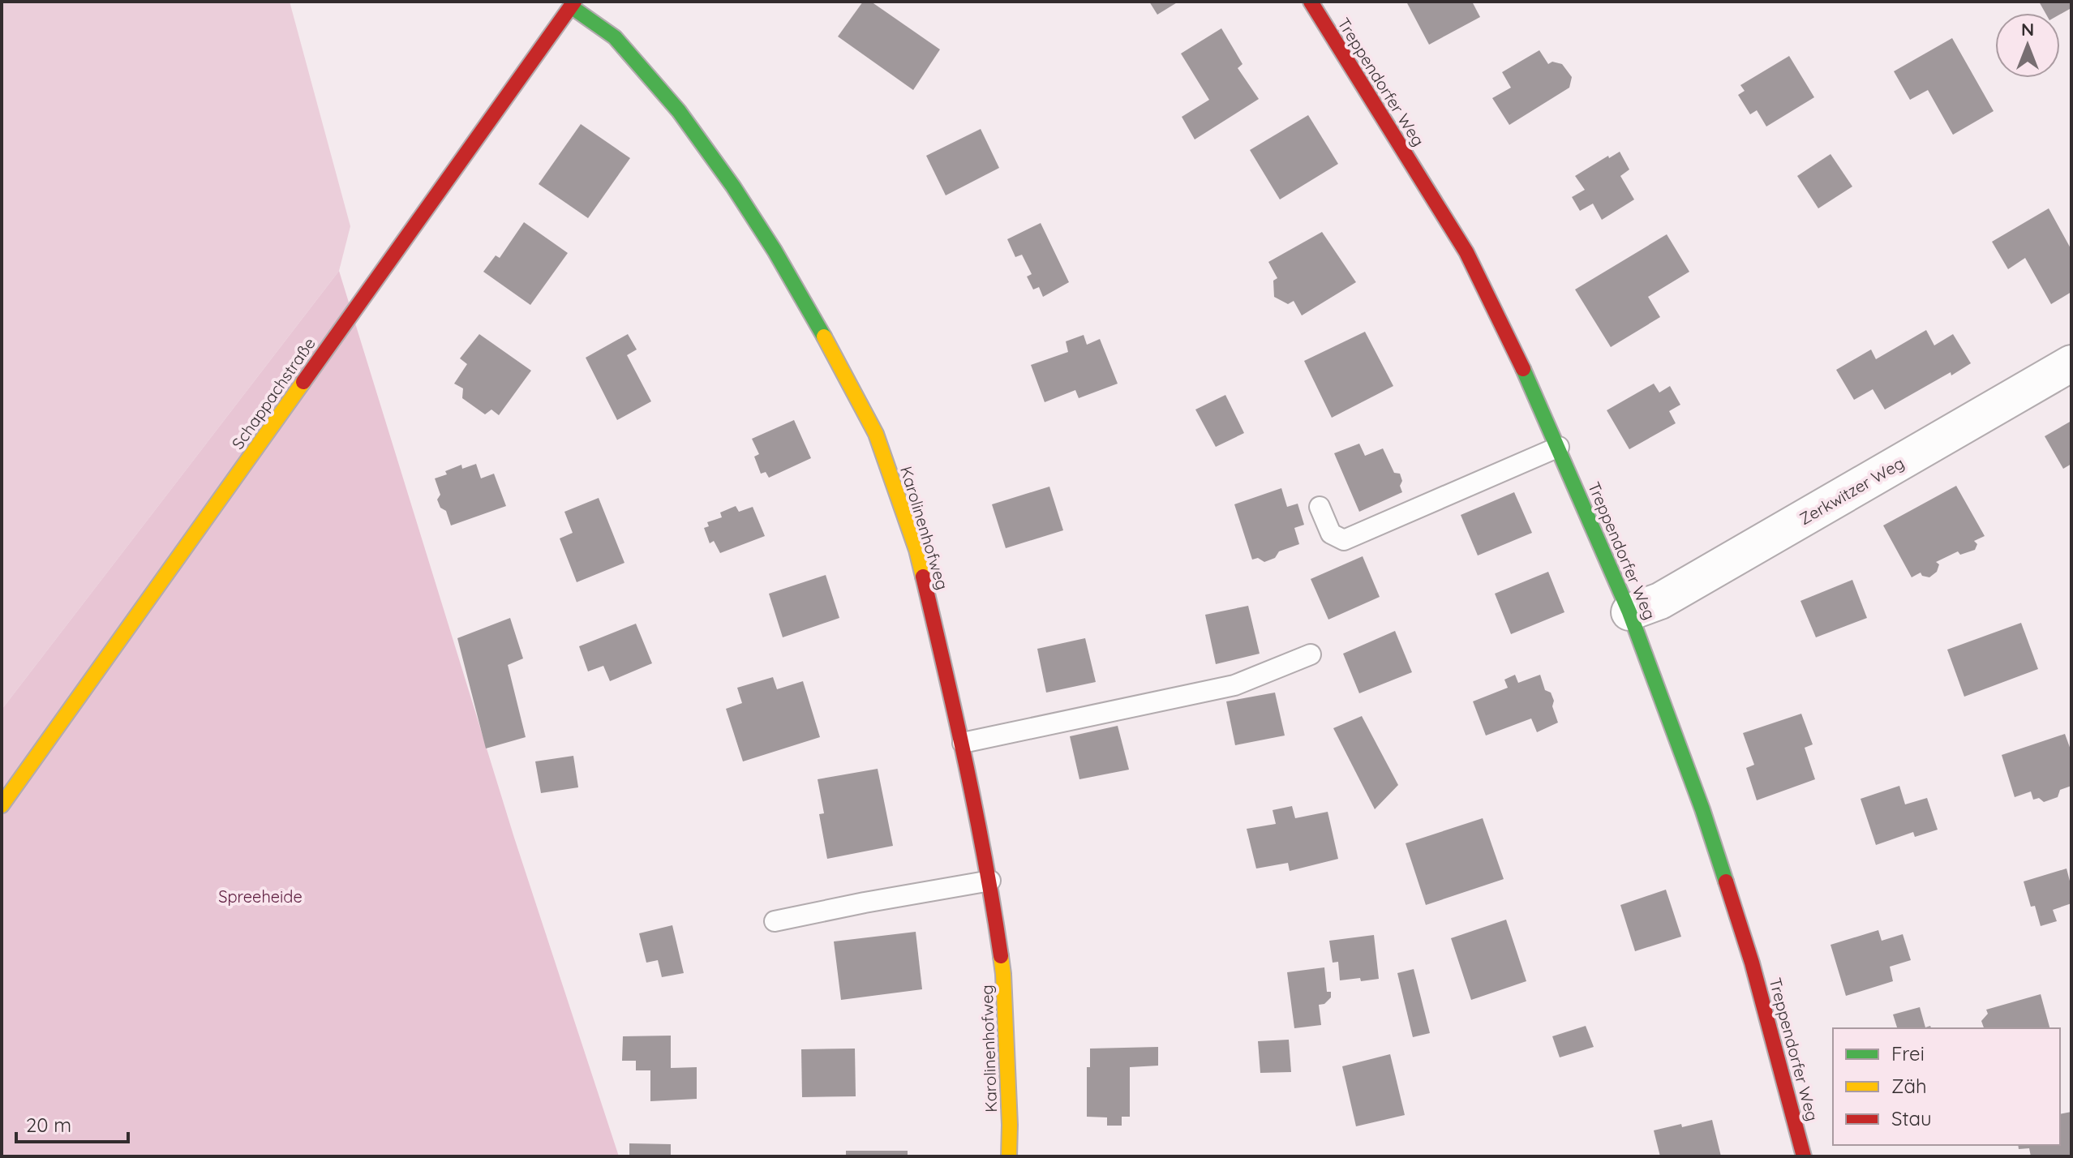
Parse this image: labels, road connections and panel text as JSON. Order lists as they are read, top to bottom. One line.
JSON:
{"streets":{"street":["Treppendorfer Weg","Schappachstraße","Zerkwitzer Weg","Karolinenhofweg"]},"crossings":[["Treppendorfer Weg","Zerkwitzer Weg"],["Schappachstraße","Karolinenhofweg"]],"parks":["Spreeheide"],"legend":["Frei","Zäh","Stau"],"scale_bar":"20 m","north":"top"}
